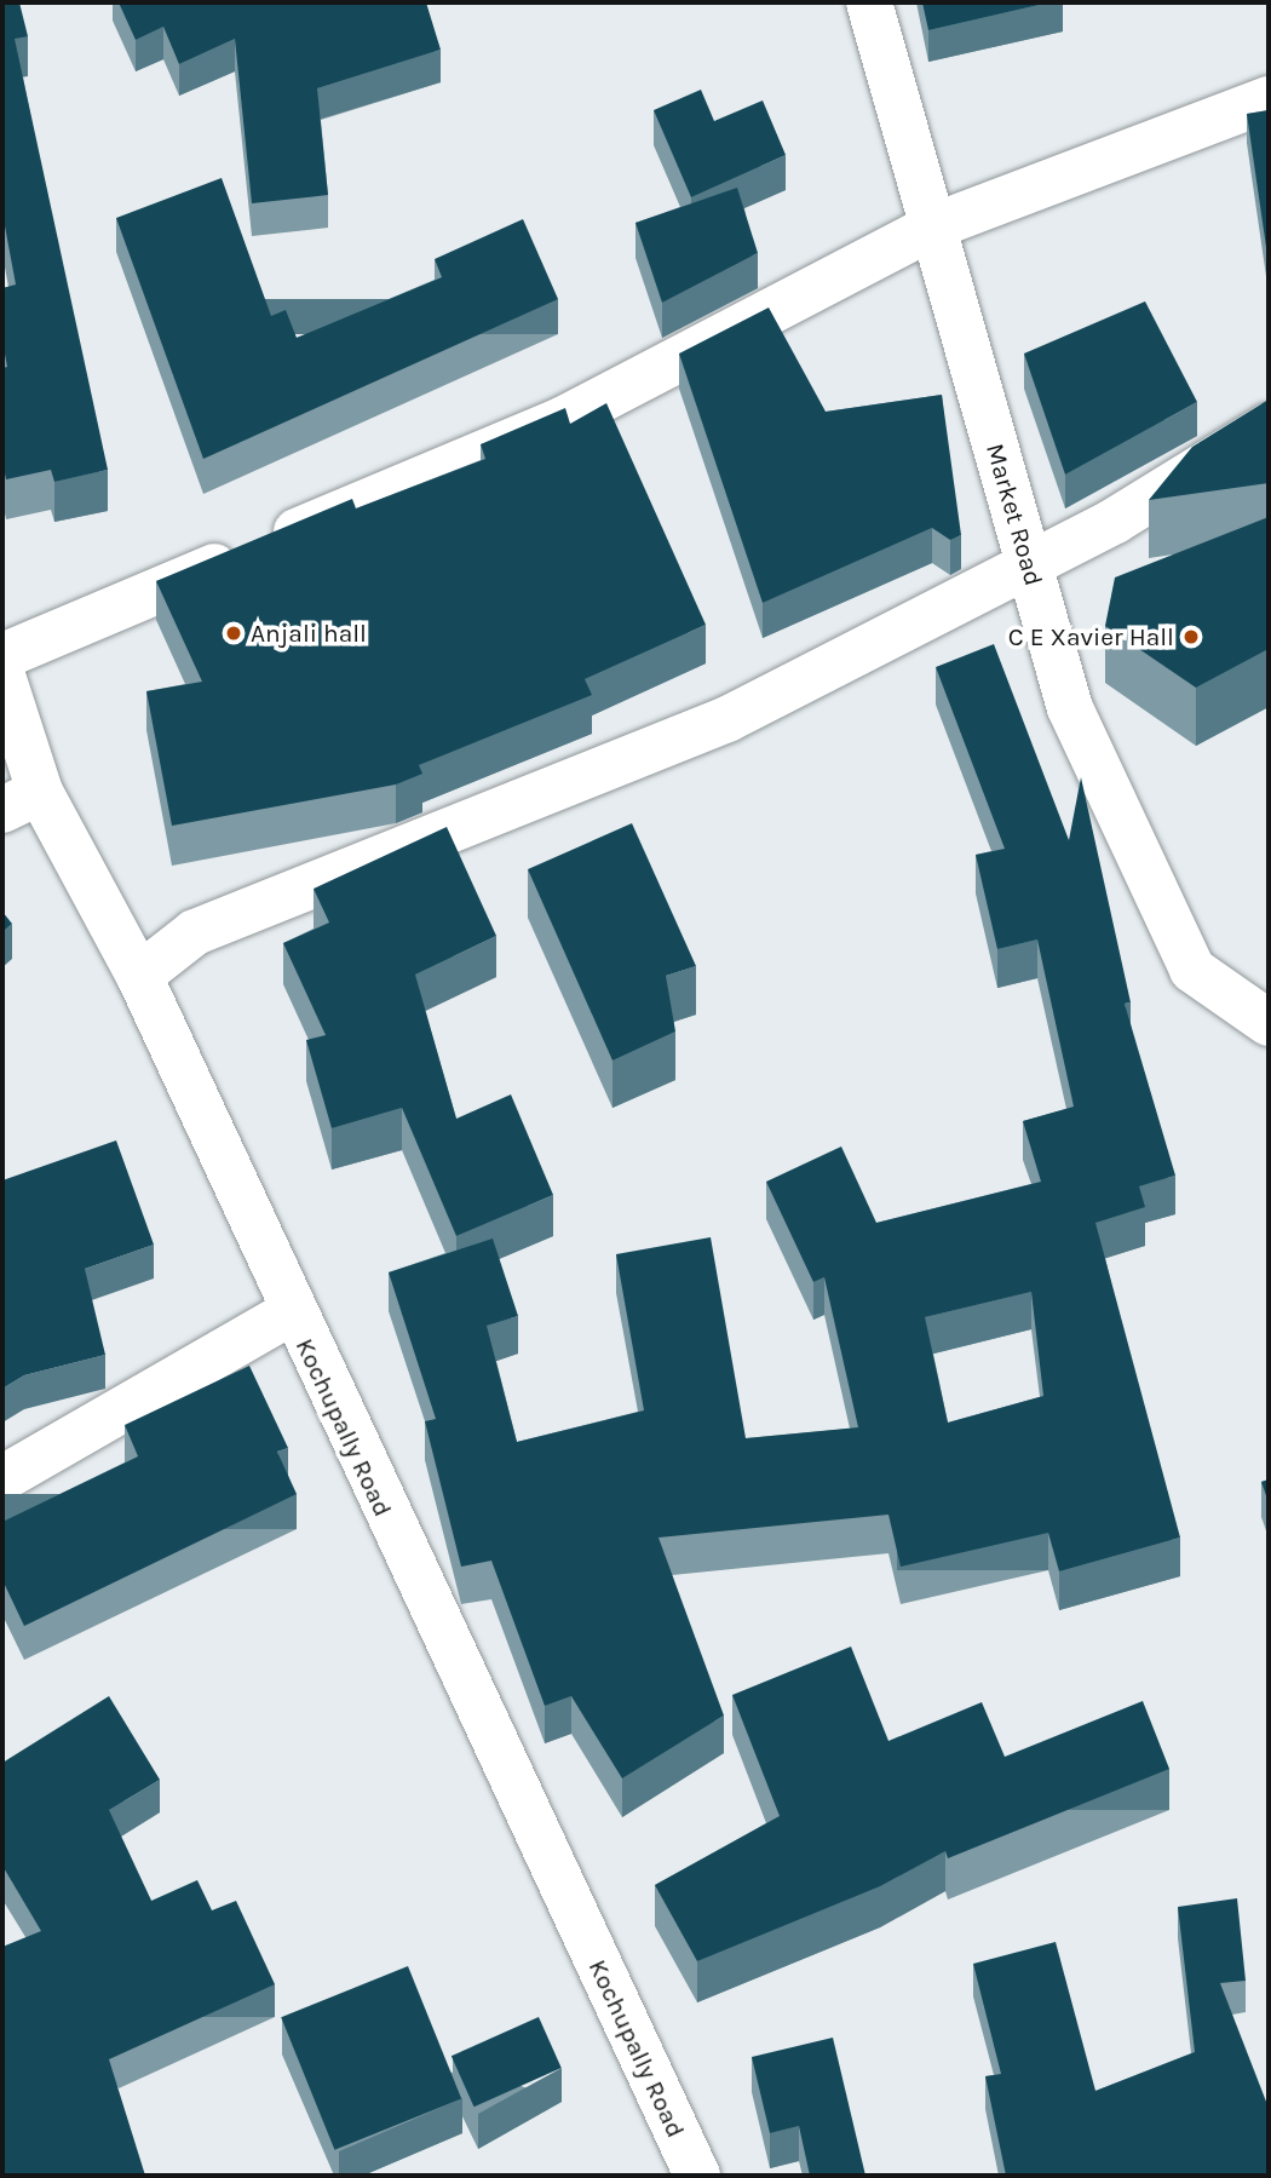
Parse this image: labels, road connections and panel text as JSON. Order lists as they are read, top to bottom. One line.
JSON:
{"streets":{"street":["Market Road","Kochupally Road"]},"places":["Anjali hall","C E Xavier Hall"]}
